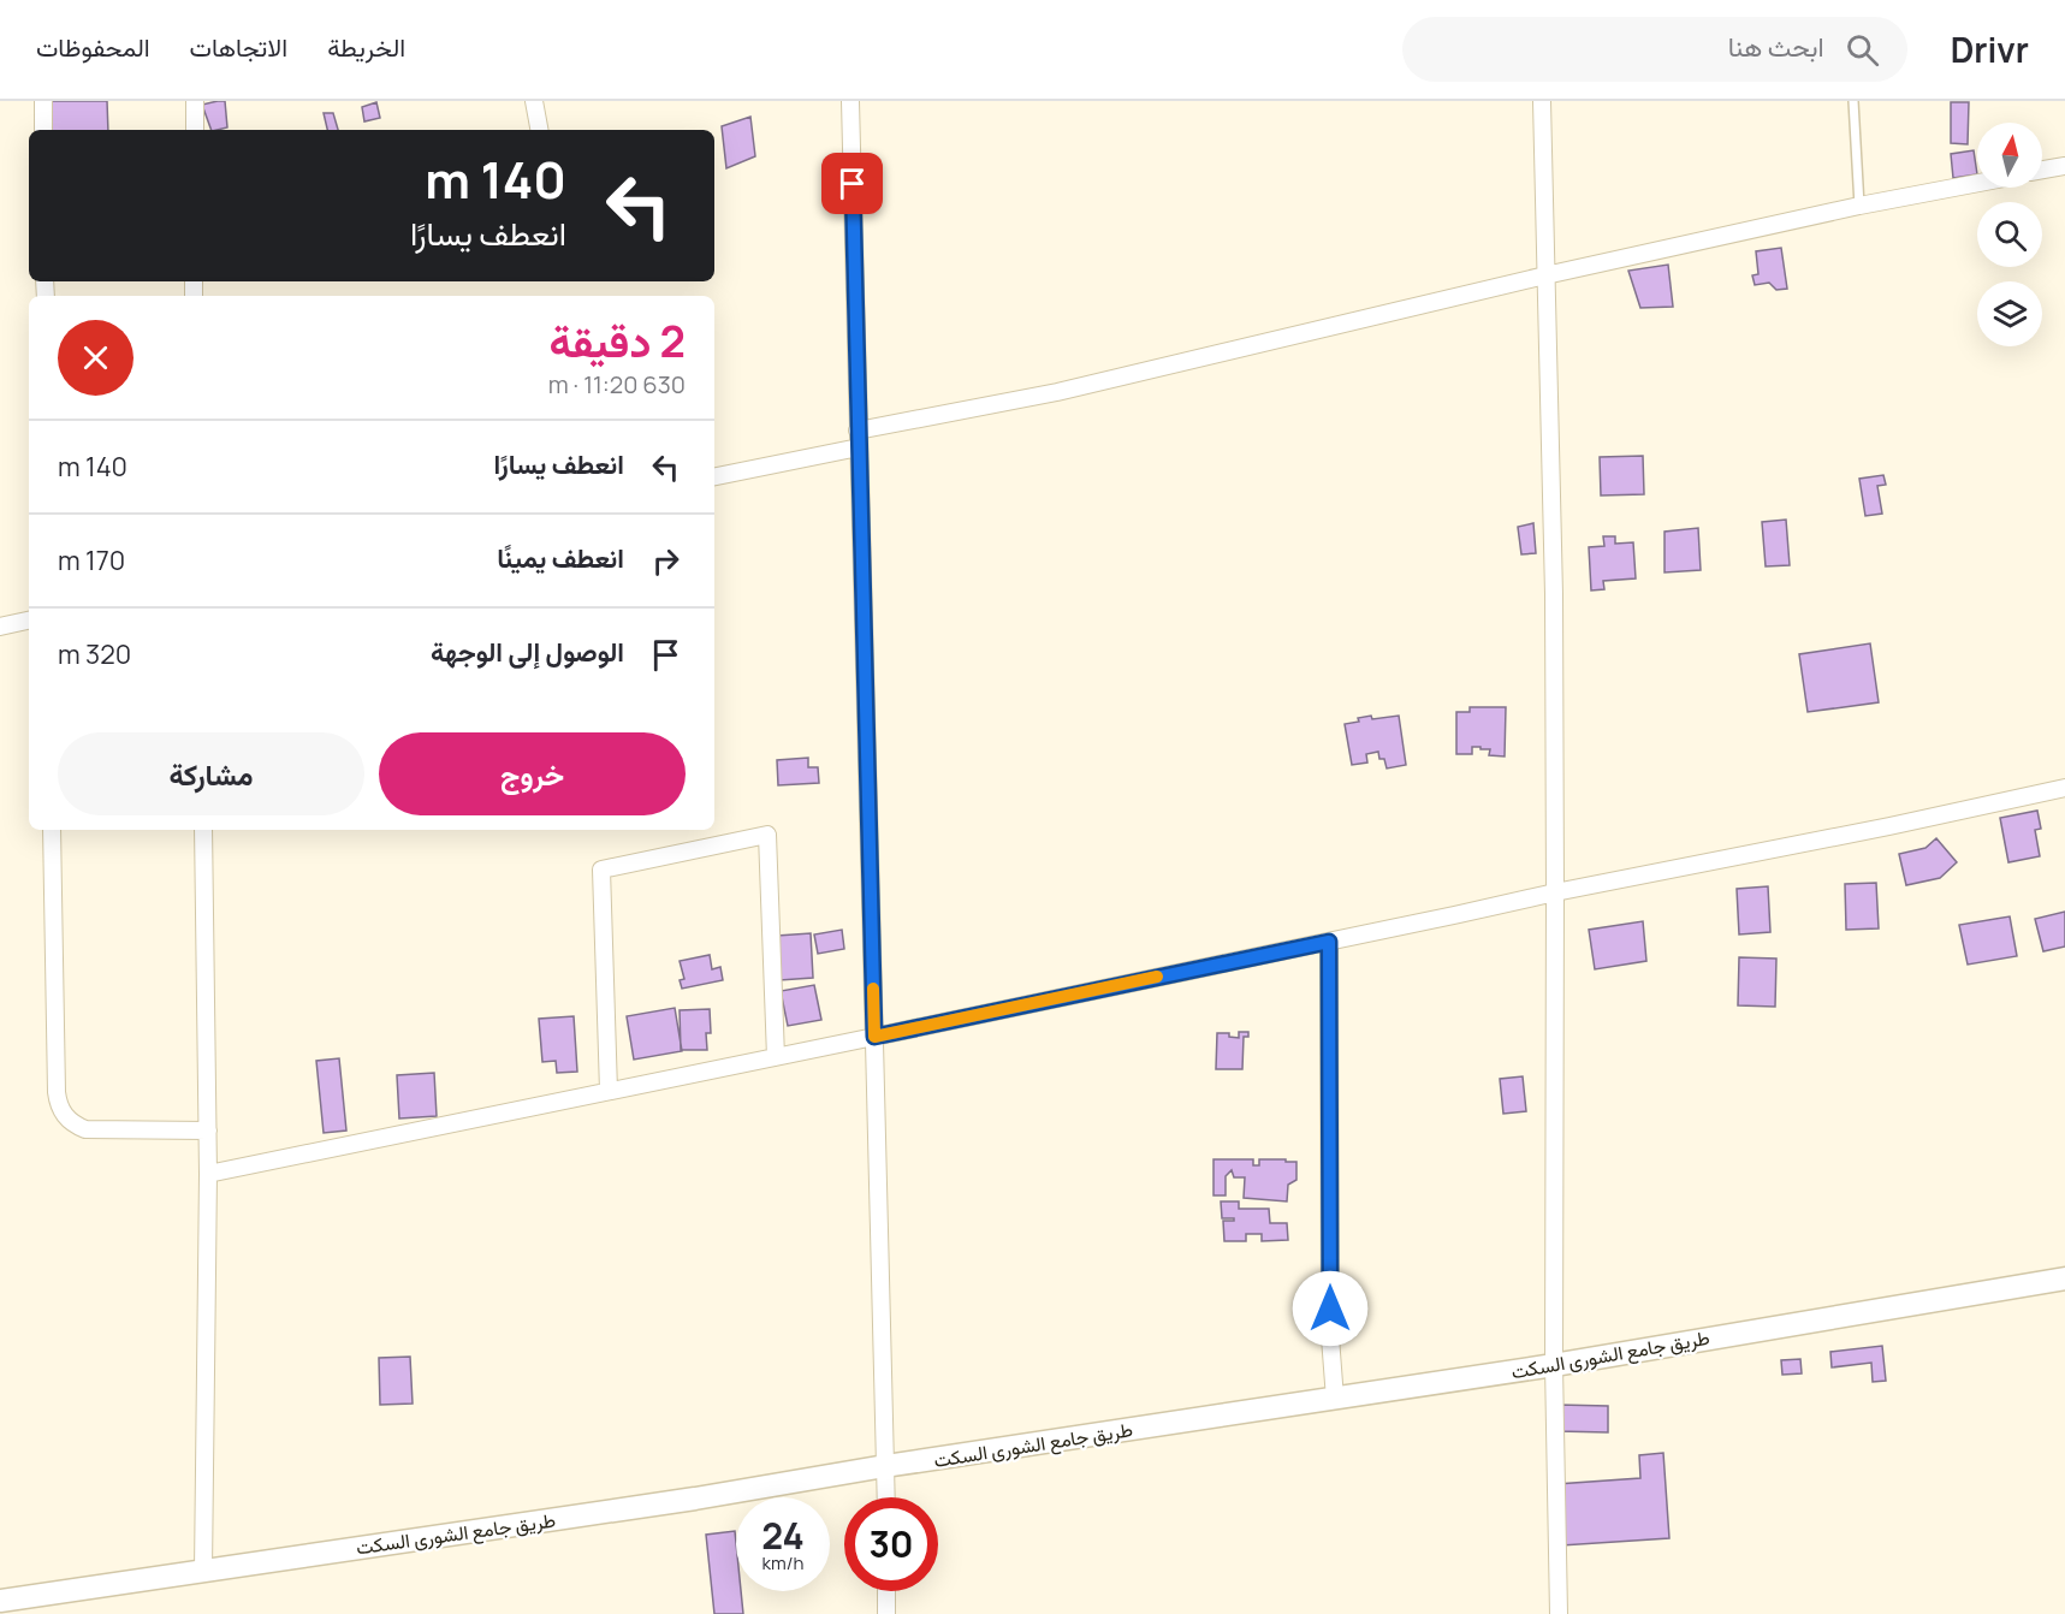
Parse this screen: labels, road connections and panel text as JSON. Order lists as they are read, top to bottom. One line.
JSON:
{"streets":{"main road":["طريق جامع الشورى السكت"]},"north":"top","page":{"header":"Drivr","search":"ابحث هنا","nav":["الخريطة","الاتجاهات","المحفوظات"],"turn":["140 m","انعطف يسارًا"],"heading":["2 دقيقة","630 m · 11:20"],"list":[{"name":"انعطف يسارًا","value":"140 m"},{"name":"انعطف يمينًا","value":"170 m"},{"name":"الوصول إلى الوجهة","value":"320 m"}],"buttons":["خروج","مشاركة"],"speed":"24 km/h","limit":"30"}}
